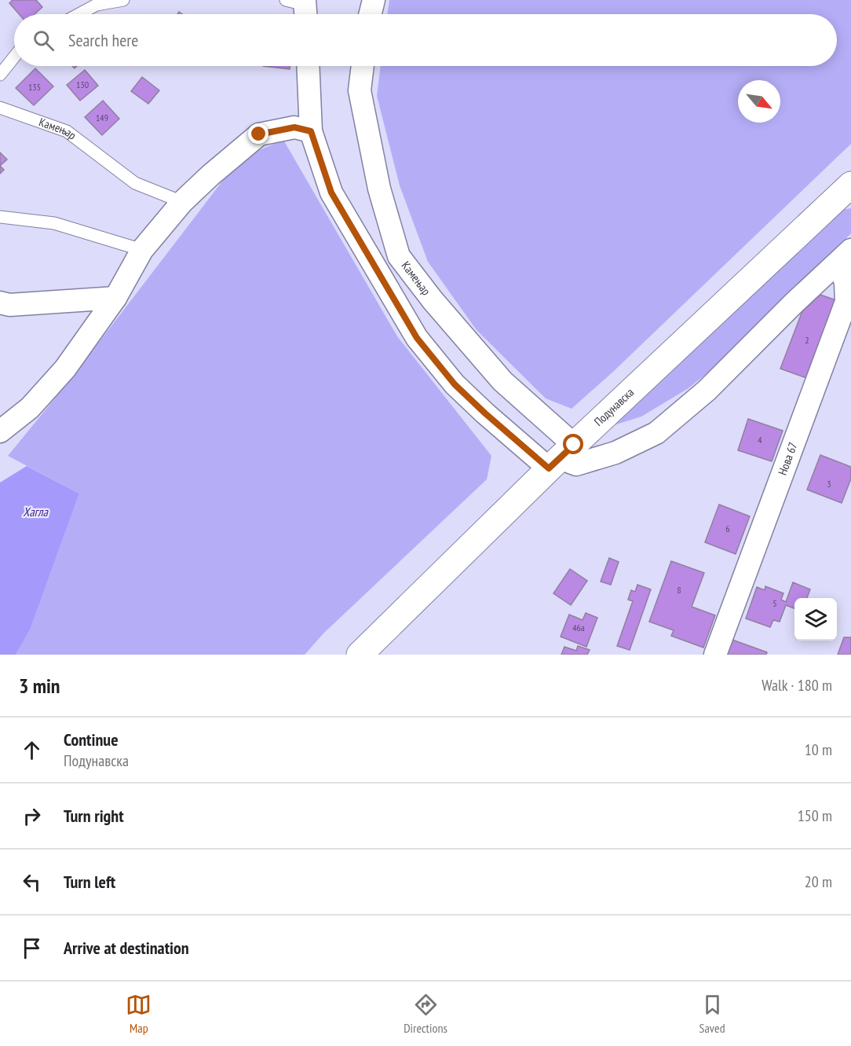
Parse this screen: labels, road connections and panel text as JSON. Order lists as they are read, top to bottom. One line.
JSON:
{"streets":{"street":["Камењар","Подунавска","Нова 67"]},"crossings":[["Камењар","Подунавска"],["Камењар","Нова 67"],["Подунавска","Нова 67"]],"water":["Хагла"],"house_numbers":["130","135","149","2","4","3","6","8","5","46a"],"north":"bottom right","page":{"search":"Search here","heading":["3 min","Walk · 180 m"],"list":[["Continue","Подунавска","10 m"],["Turn right","150 m"],["Turn left","20 m"],"Arrive at destination"],"nav":["Map","Directions","Saved"]}}
